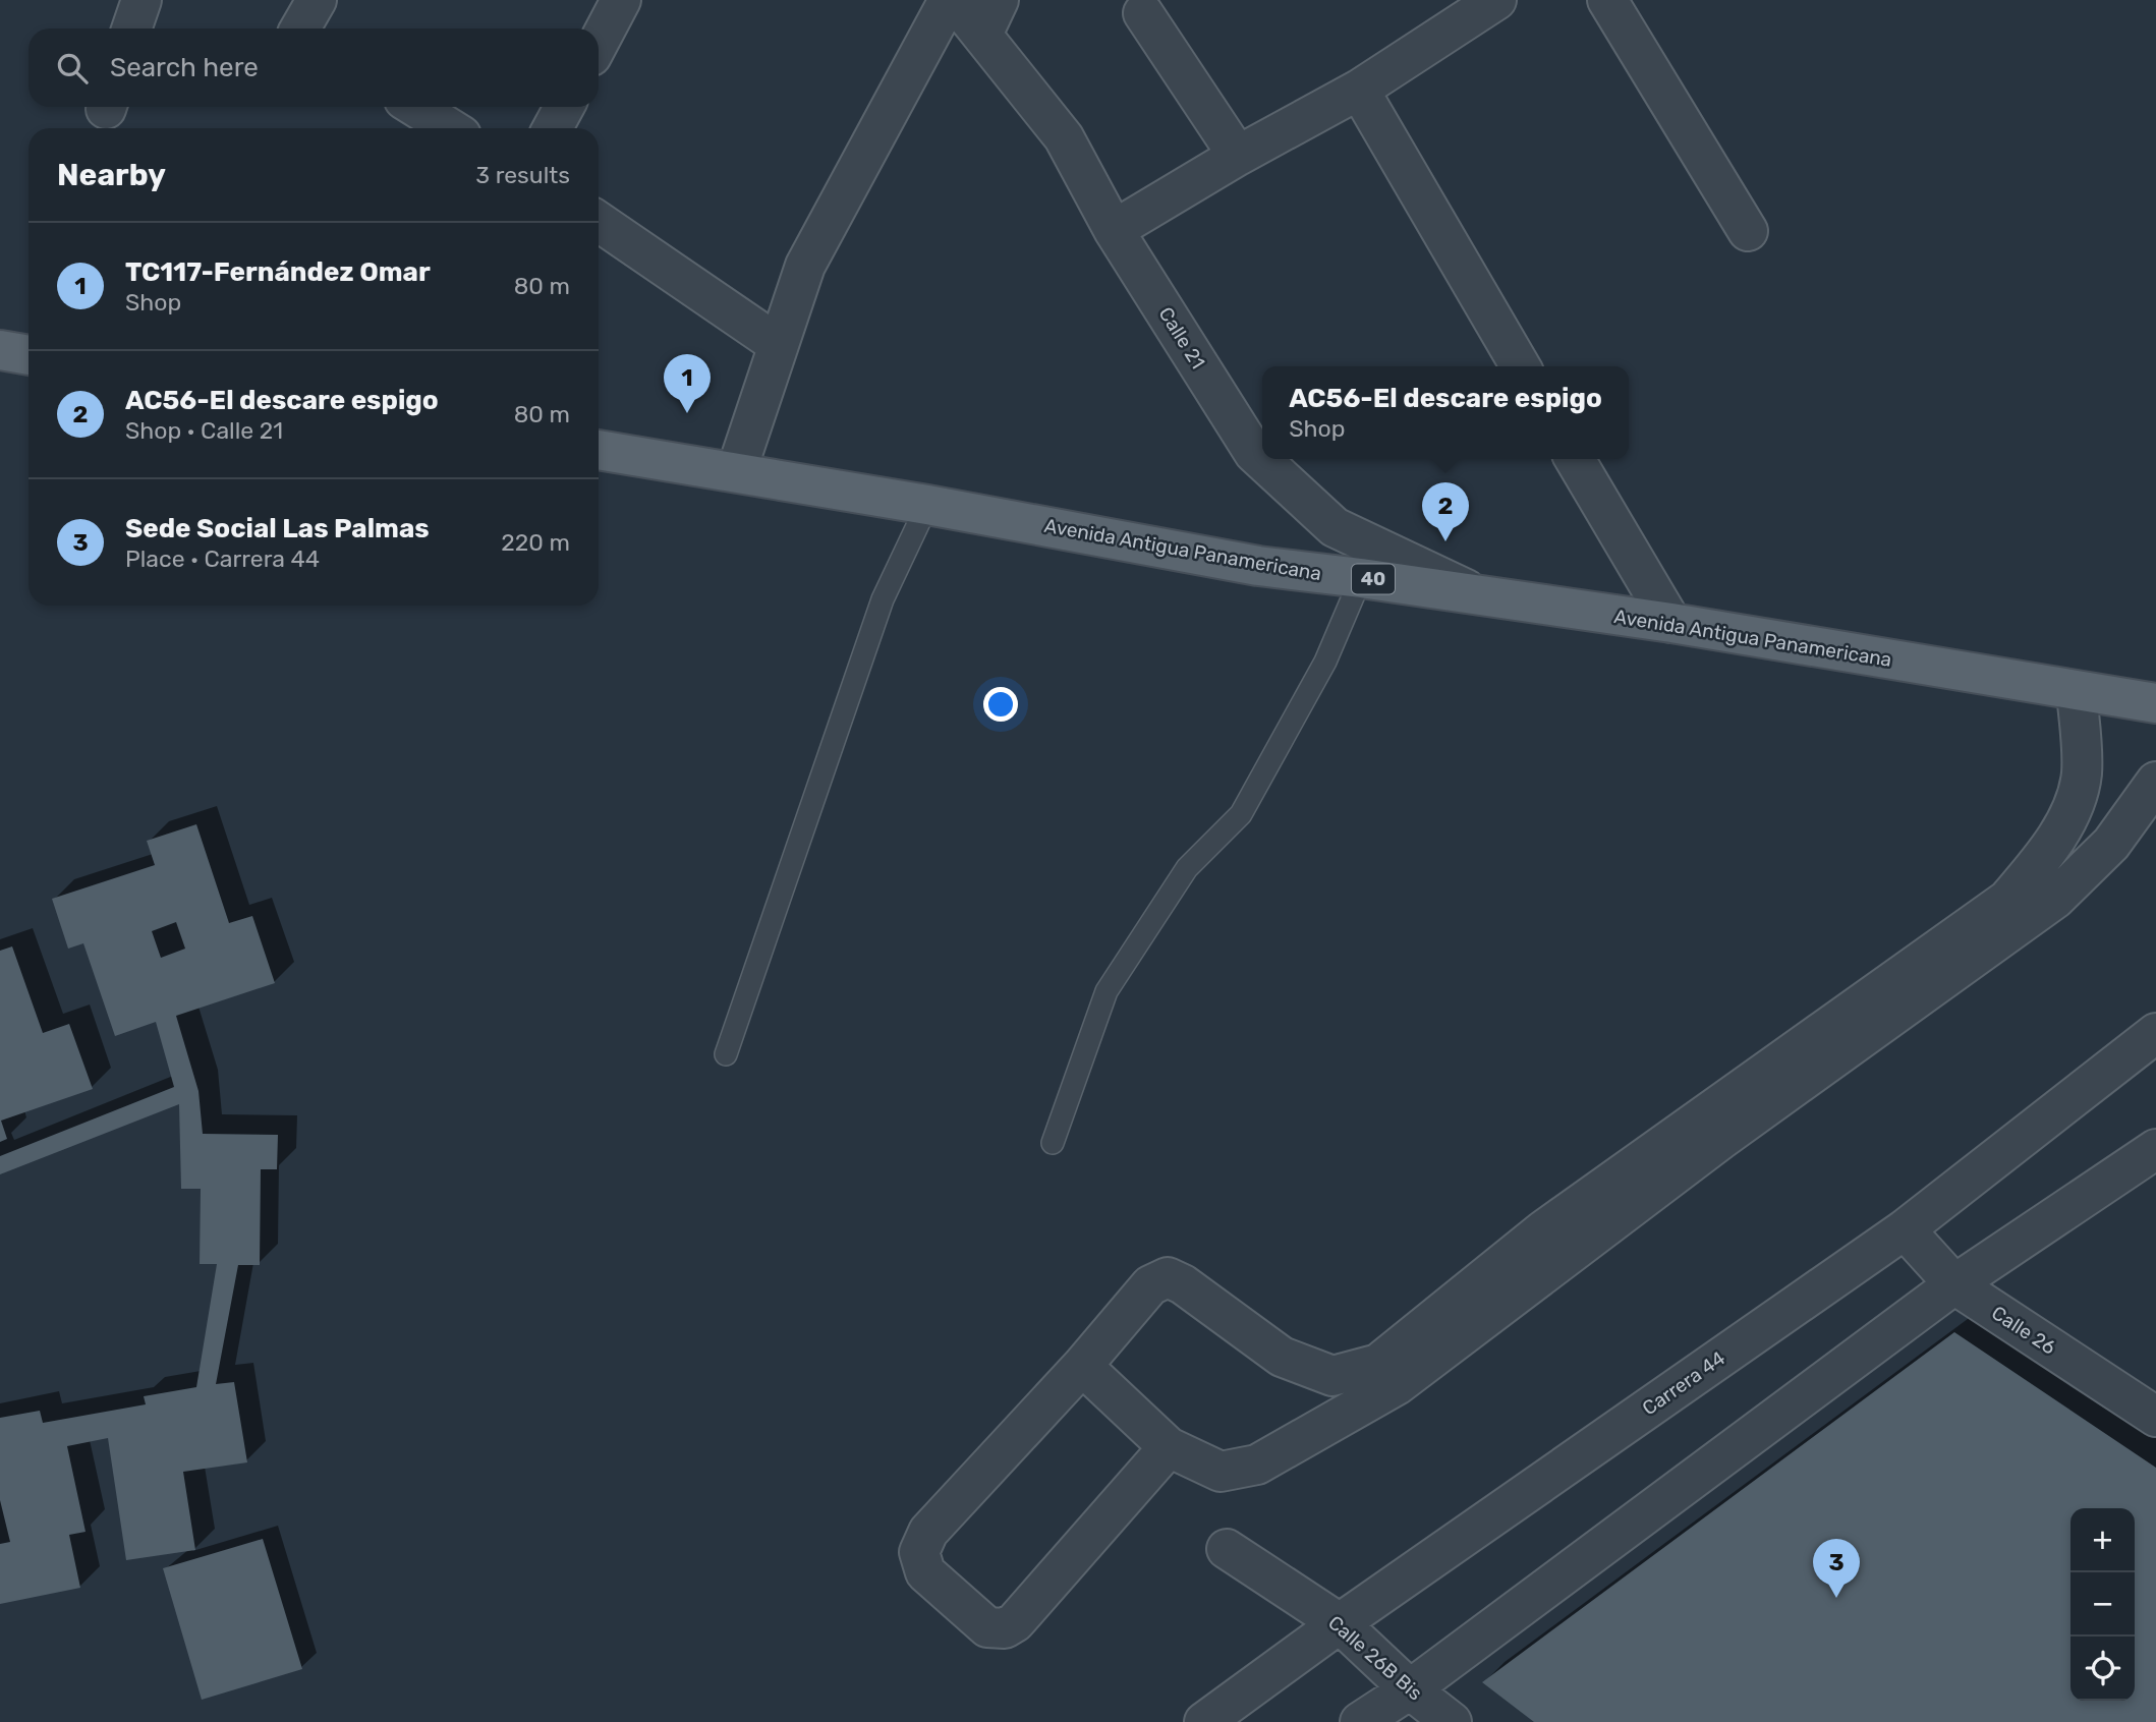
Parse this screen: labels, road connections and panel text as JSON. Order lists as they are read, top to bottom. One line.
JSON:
{"streets":{"main road":["Avenida Antigua Panamericana","40"],"street":["Calle 21","Calle 26","Carrera 44","Calle 26B Bis"]},"crossings":[["Calle 21","Avenida Antigua Panamericana"],["Calle 26","Carrera 44"],["Carrera 44","Calle 26B Bis"]],"page":{"search":"Search here","heading":["Nearby","3 results"],"list":[{"mark":"1","name":"TC117-Fernández Omar","note":"Shop","value":"80 m"},{"mark":"2","name":"AC56-El descare espigo","note":"Shop · Calle 21","value":"80 m"},{"mark":"3","name":"Sede Social Las Palmas","note":"Place · Carrera 44","value":"220 m"}],"pins":["1","2","3"],"popup":["AC56-El descare espigo","Shop"],"map_buttons":["+","−"]}}
